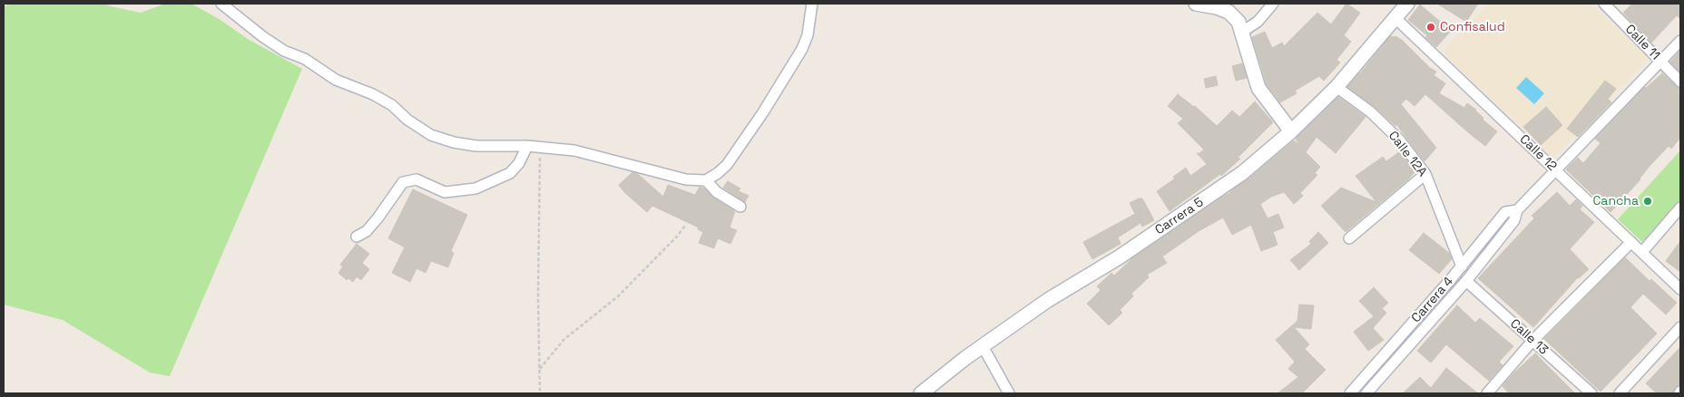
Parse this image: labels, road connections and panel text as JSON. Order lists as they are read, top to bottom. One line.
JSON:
{"streets":{"main road":["Carrera 5"],"street":["Calle 11","Calle 12","Calle 12A","Carrera 4","Calle 13"]},"crossings":[["Calle 11","Carrera 4"],["Calle 12","Carrera 5"],["Calle 12","Carrera 4"],["Calle 12A","Carrera 5"],["Calle 12A","Carrera 4"],["Carrera 4","Calle 13"]],"places":["Confisalud","Cancha"]}
